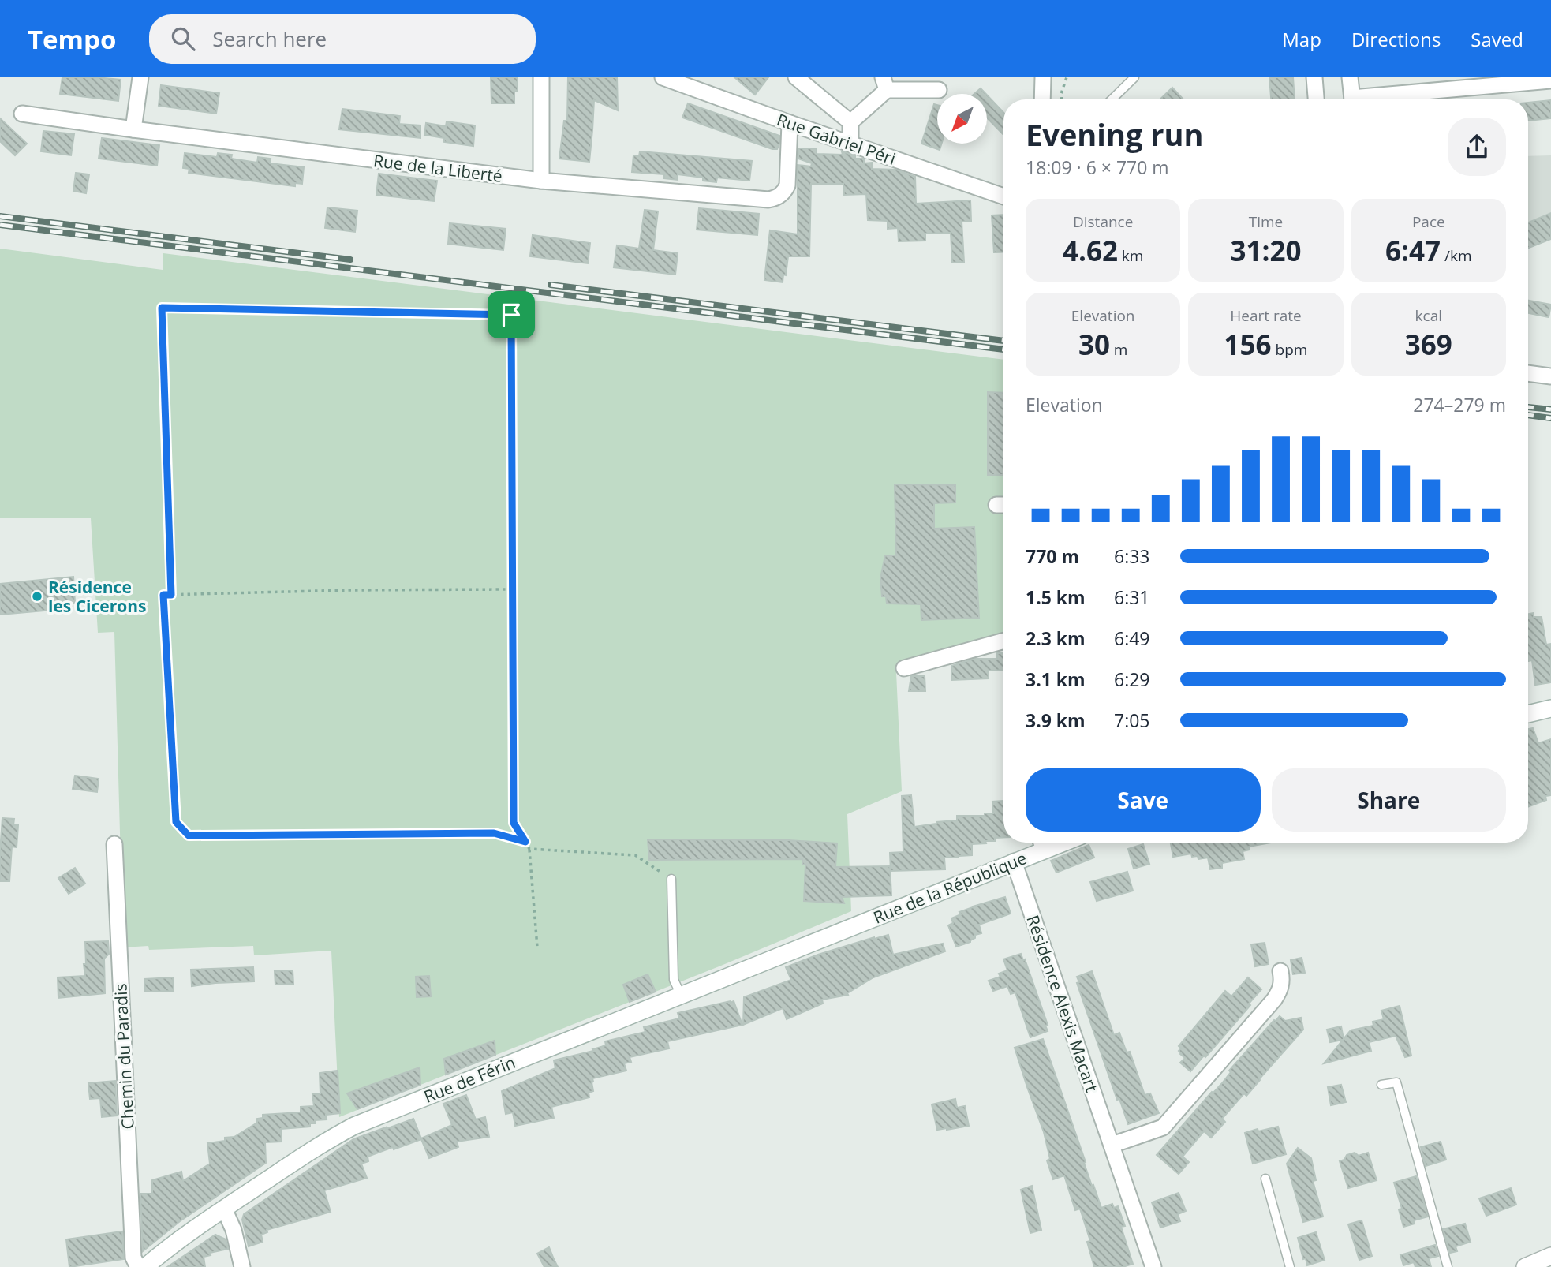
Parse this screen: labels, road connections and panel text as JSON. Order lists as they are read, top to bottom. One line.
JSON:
{"streets":{"main road":["Rue de la République","Rue de Férin"],"street":["Rue Gabriel Péri","Rue de la Liberté","Résidence Alexis Macart","Chemin du Paradis"]},"crossings":[["Rue Gabriel Péri","Rue de la Liberté"],["Rue de la République","Résidence Alexis Macart"],["Rue de la République","Rue de Férin"]],"places":["Résidence les Cicerons"],"north":"bottom left","page":{"header":"Tempo","search":"Search here","nav":["Map","Directions","Saved"],"heading":["Evening run","18:09 · 6 × 770 m"],"stats":[["Distance","4.62 km"],["Time","31:20"],["Pace","6:47 /km"],["Elevation","30 m"],["Heart rate","156 bpm"],["kcal","369"]],"chart":["Elevation","274–279 m"],"list":[{"name":"770 m","note":"6:33"},{"name":"1.5 km","note":"6:31"},{"name":"2.3 km","note":"6:49"},{"name":"3.1 km","note":"6:29"},{"name":"3.9 km","note":"7:05"}],"buttons":["Save","Share"]}}
